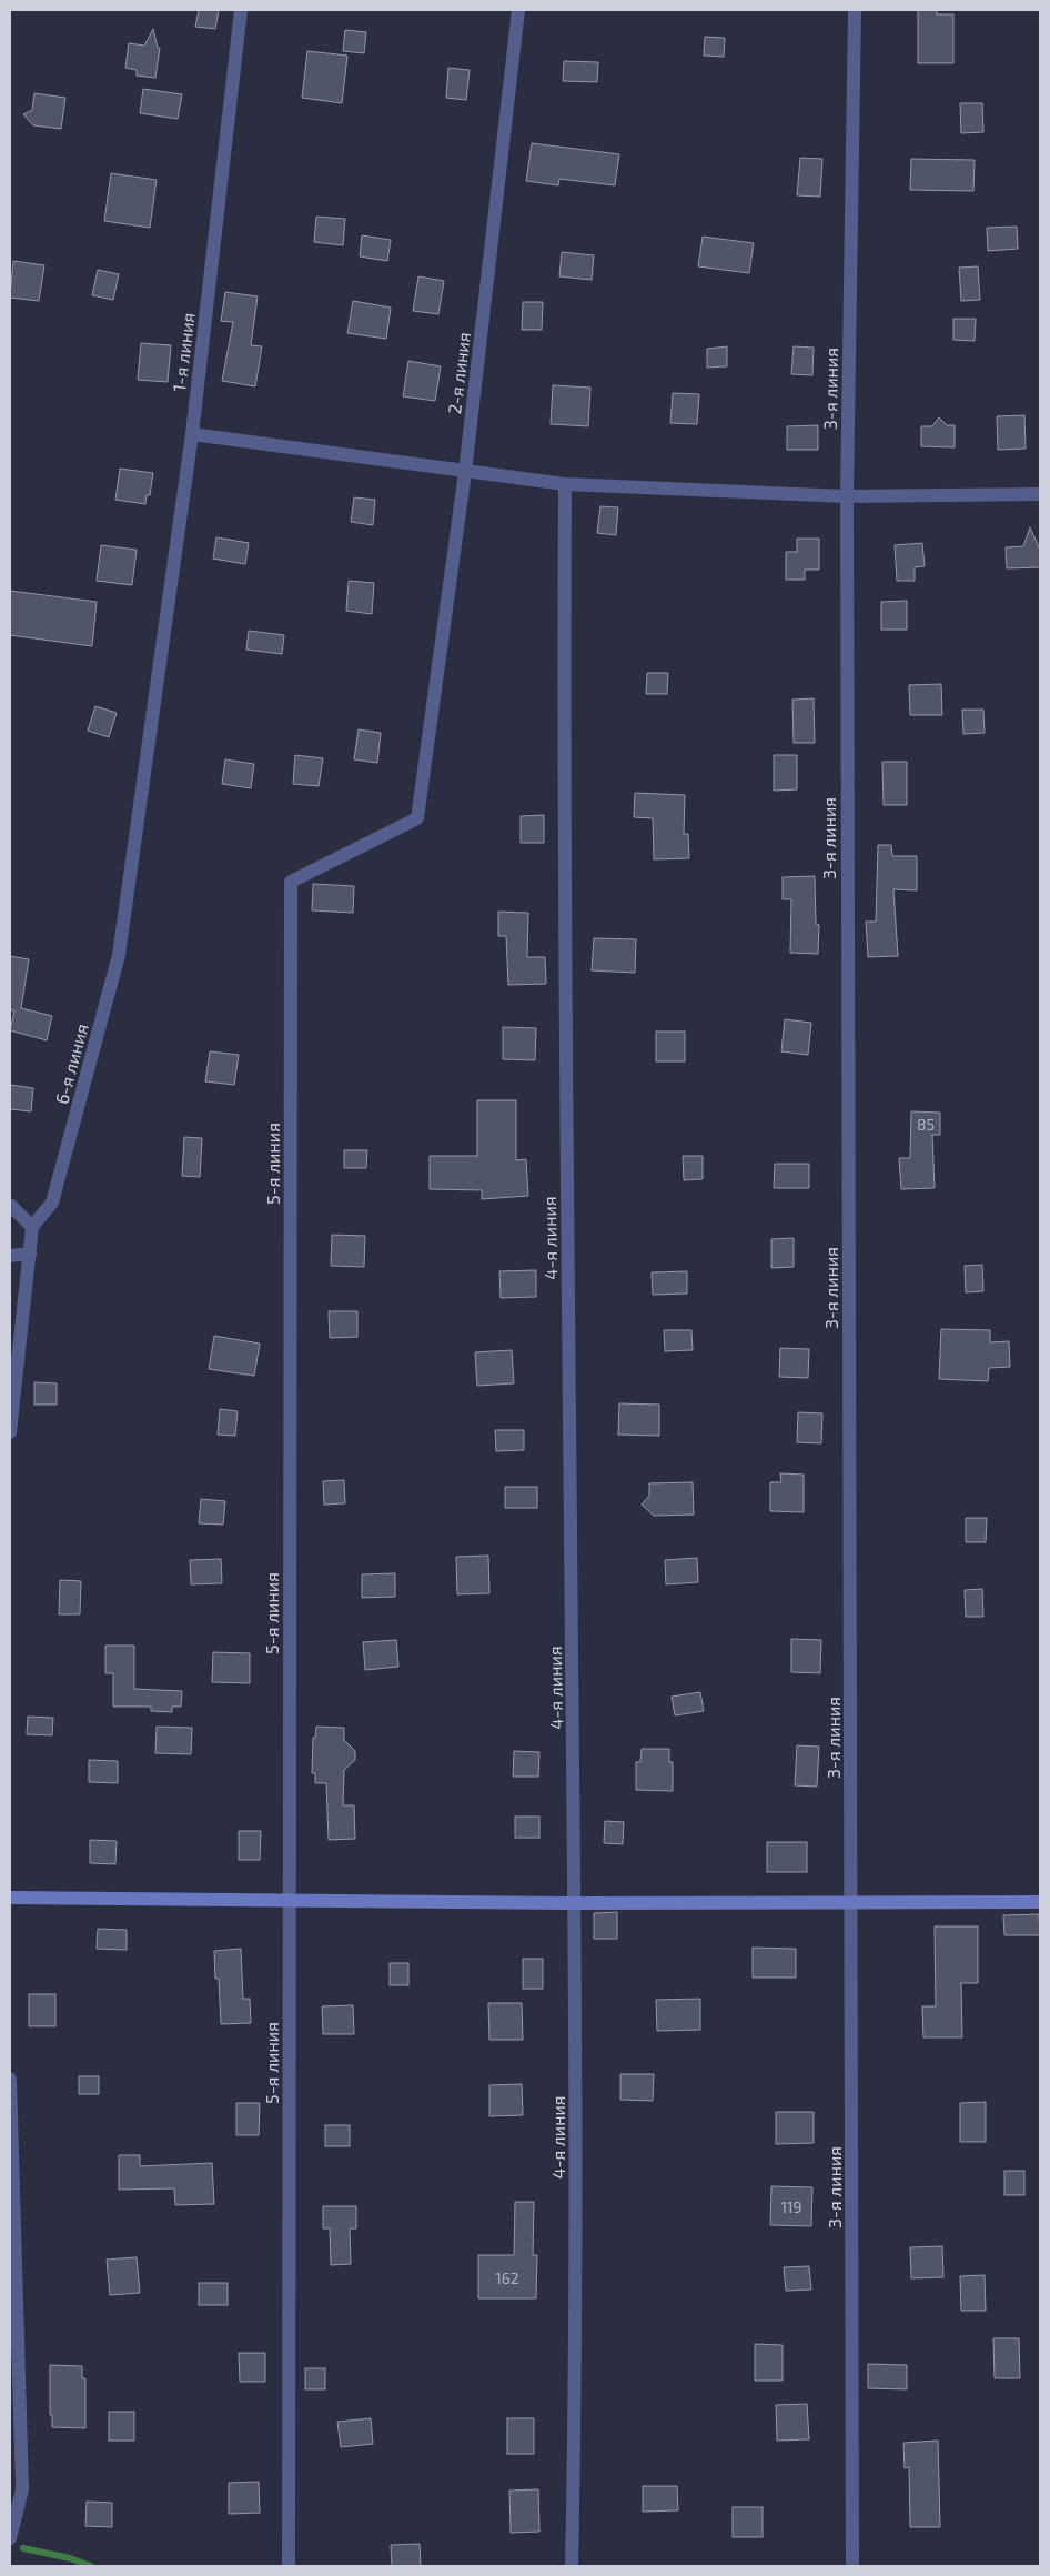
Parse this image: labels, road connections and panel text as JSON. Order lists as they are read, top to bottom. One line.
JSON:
{"streets":{"street":["1-я линия","2-я линия","3-я линия","6-я линия","5-я линия","4-я линия"]},"crossings":[["1-я линия","6-я линия"],["2-я линия","5-я линия"]],"house_numbers":["85","119","162"]}
